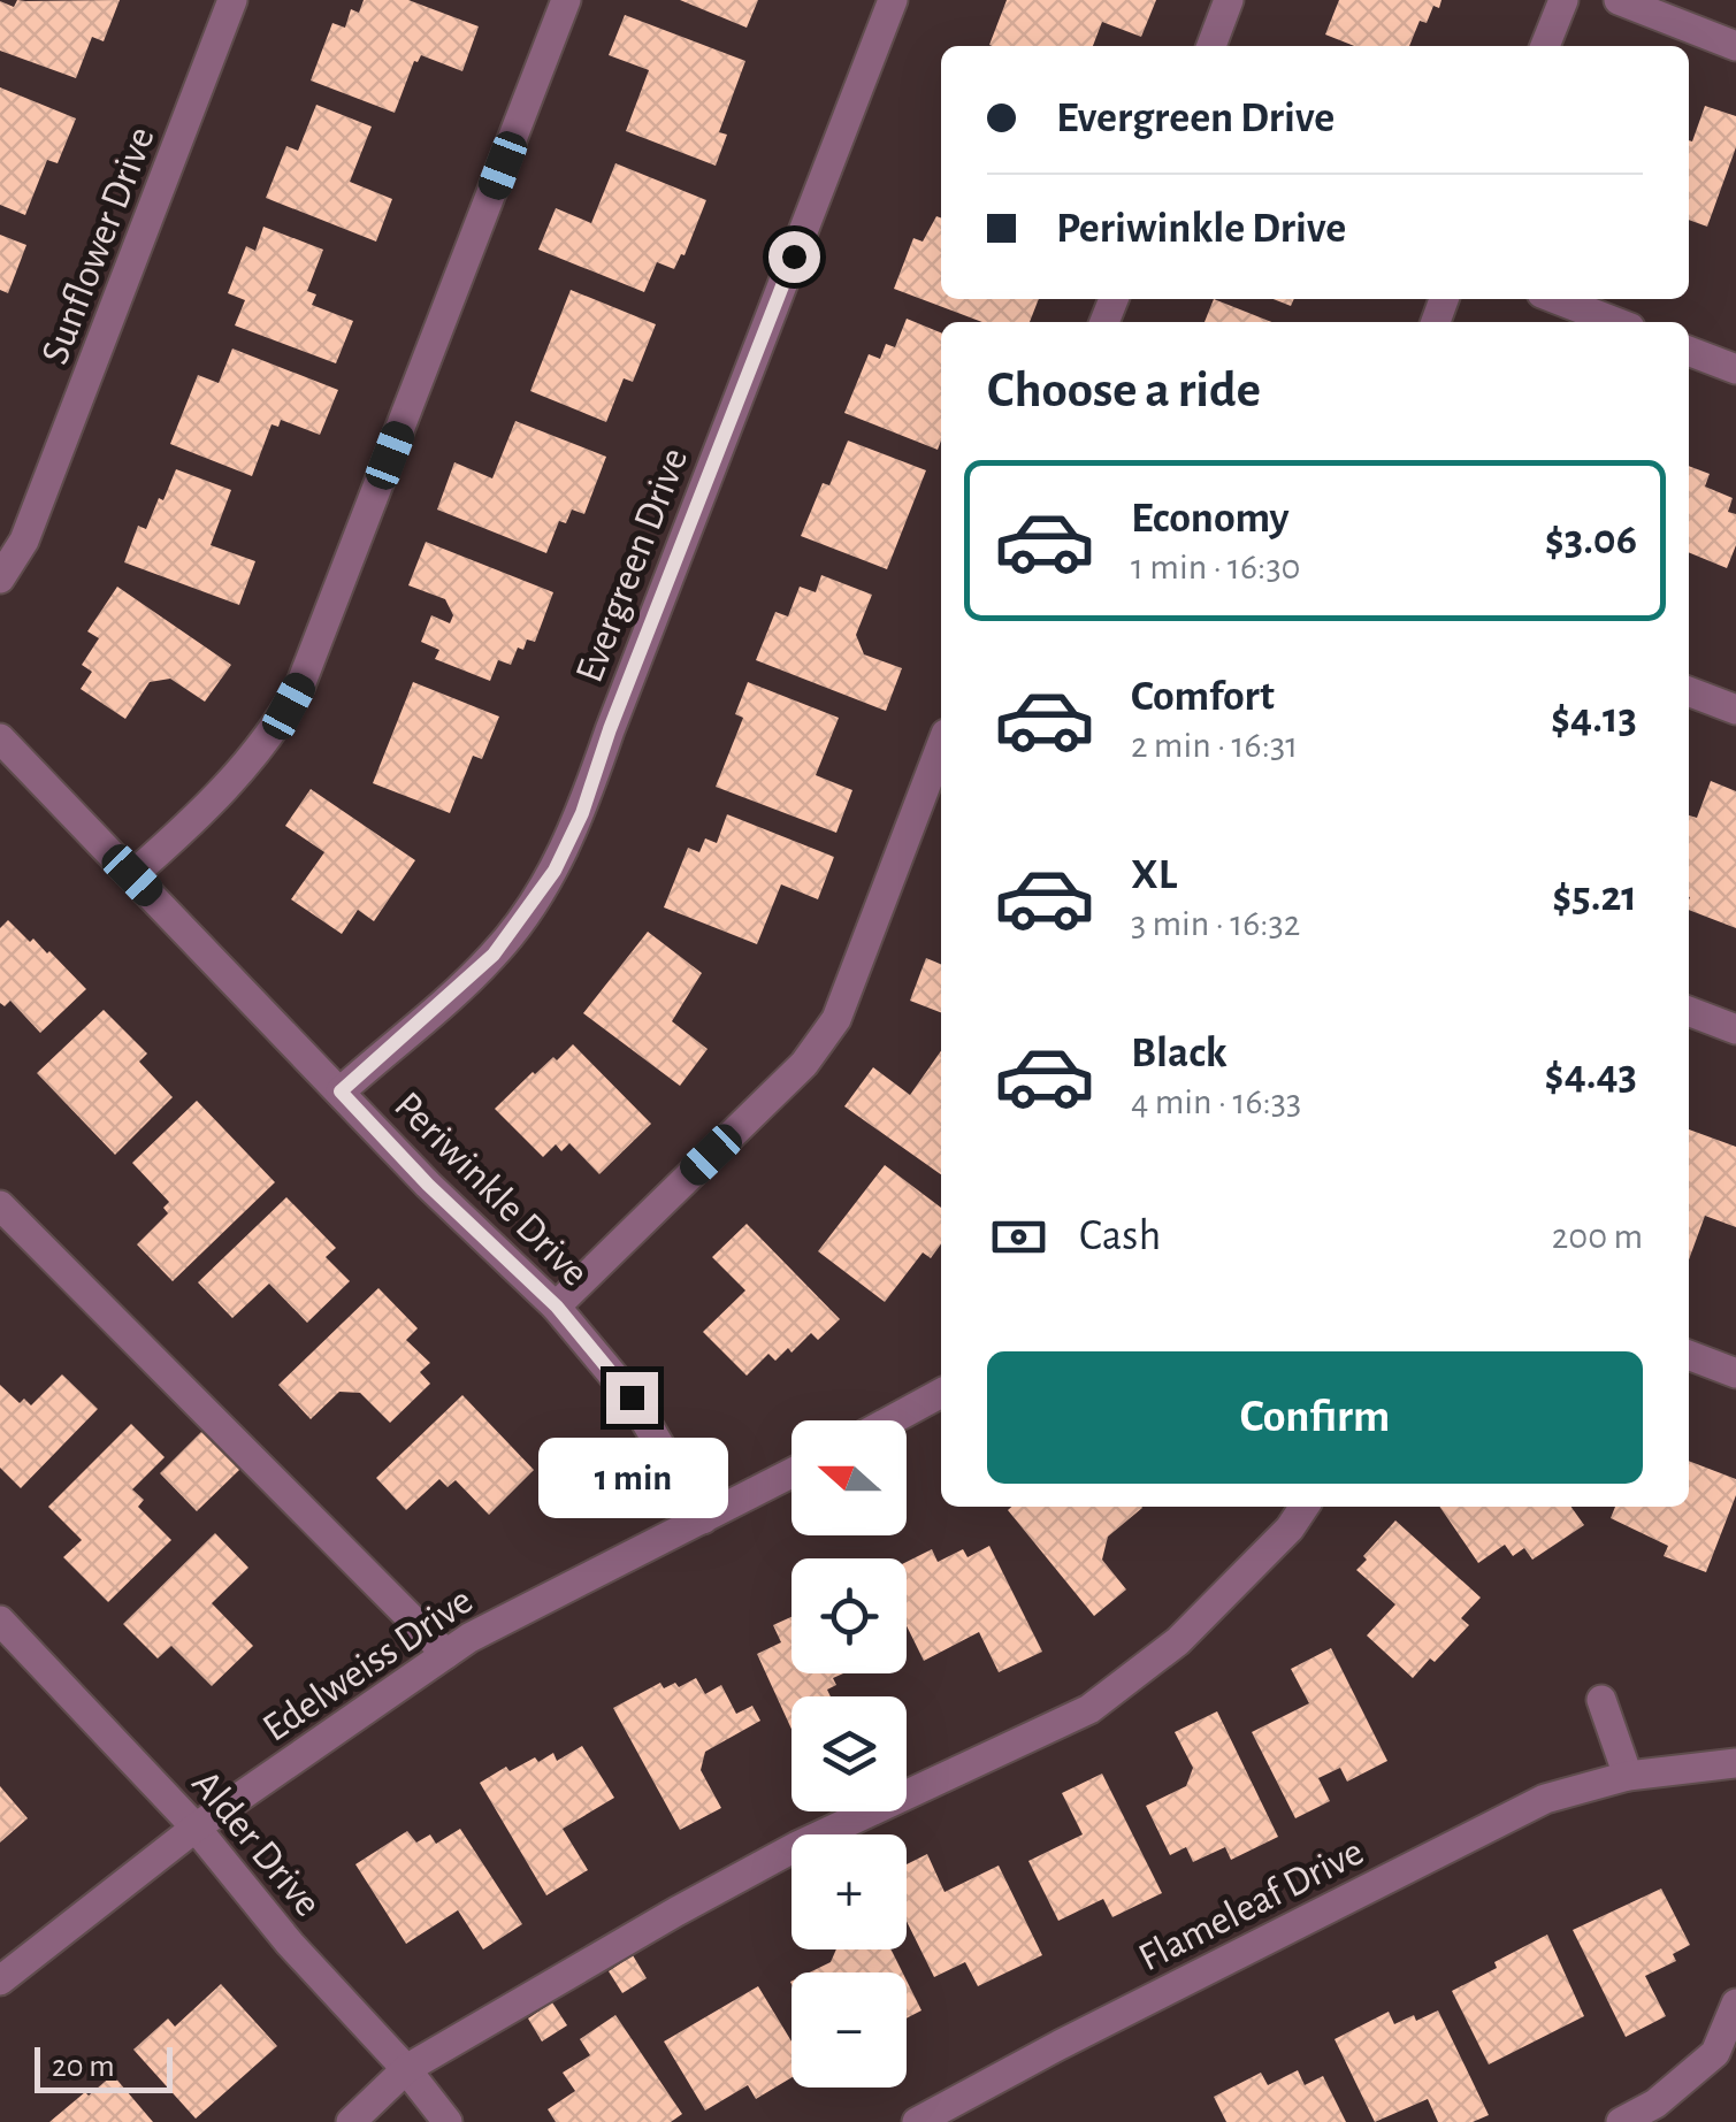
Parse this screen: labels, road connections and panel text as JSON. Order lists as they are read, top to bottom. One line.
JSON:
{"streets":{"street":["Sunflower Drive","Evergreen Drive","Periwinkle Drive","Edelweiss Drive","Alder Drive","Flameleaf Drive"]},"crossings":[["Evergreen Drive","Periwinkle Drive"],["Periwinkle Drive","Edelweiss Drive"],["Edelweiss Drive","Alder Drive"]],"scale_bar":"20 m","north":"left","page":{"banner":["Evergreen Drive","Periwinkle Drive"],"heading":"Choose a ride","list":[{"name":"Economy","note":"1 min · 16:30","value":"$3.06"},{"name":"Comfort","note":"2 min · 16:31","value":"$4.13"},{"name":"XL","note":"3 min · 16:32","value":"$5.21"},{"name":"Black","note":"4 min · 16:33","value":"$4.43"}],"pay":["Cash","200 m"],"buttons":"Confirm","map_buttons":["+","−"],"bubble":"1 min","scale":"20 m"}}
